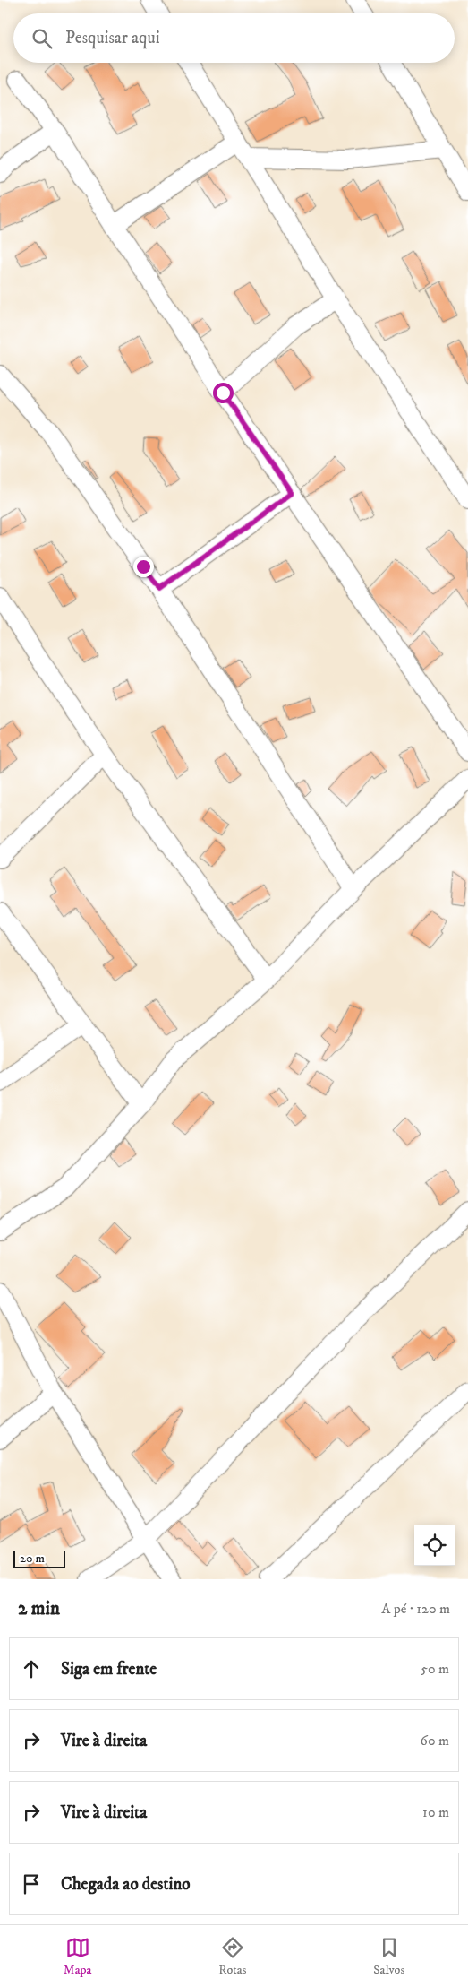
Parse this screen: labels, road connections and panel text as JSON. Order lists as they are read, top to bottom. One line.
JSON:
{"scale_bar":"20 m","page":{"search":"Pesquisar aqui","scale":"20 m","heading":["2 min","A pé · 120 m"],"list":[["Siga em frente","50 m"],["Vire à direita","60 m"],["Vire à direita","10 m"],"Chegada ao destino"],"nav":["Mapa","Rotas","Salvos"]}}
